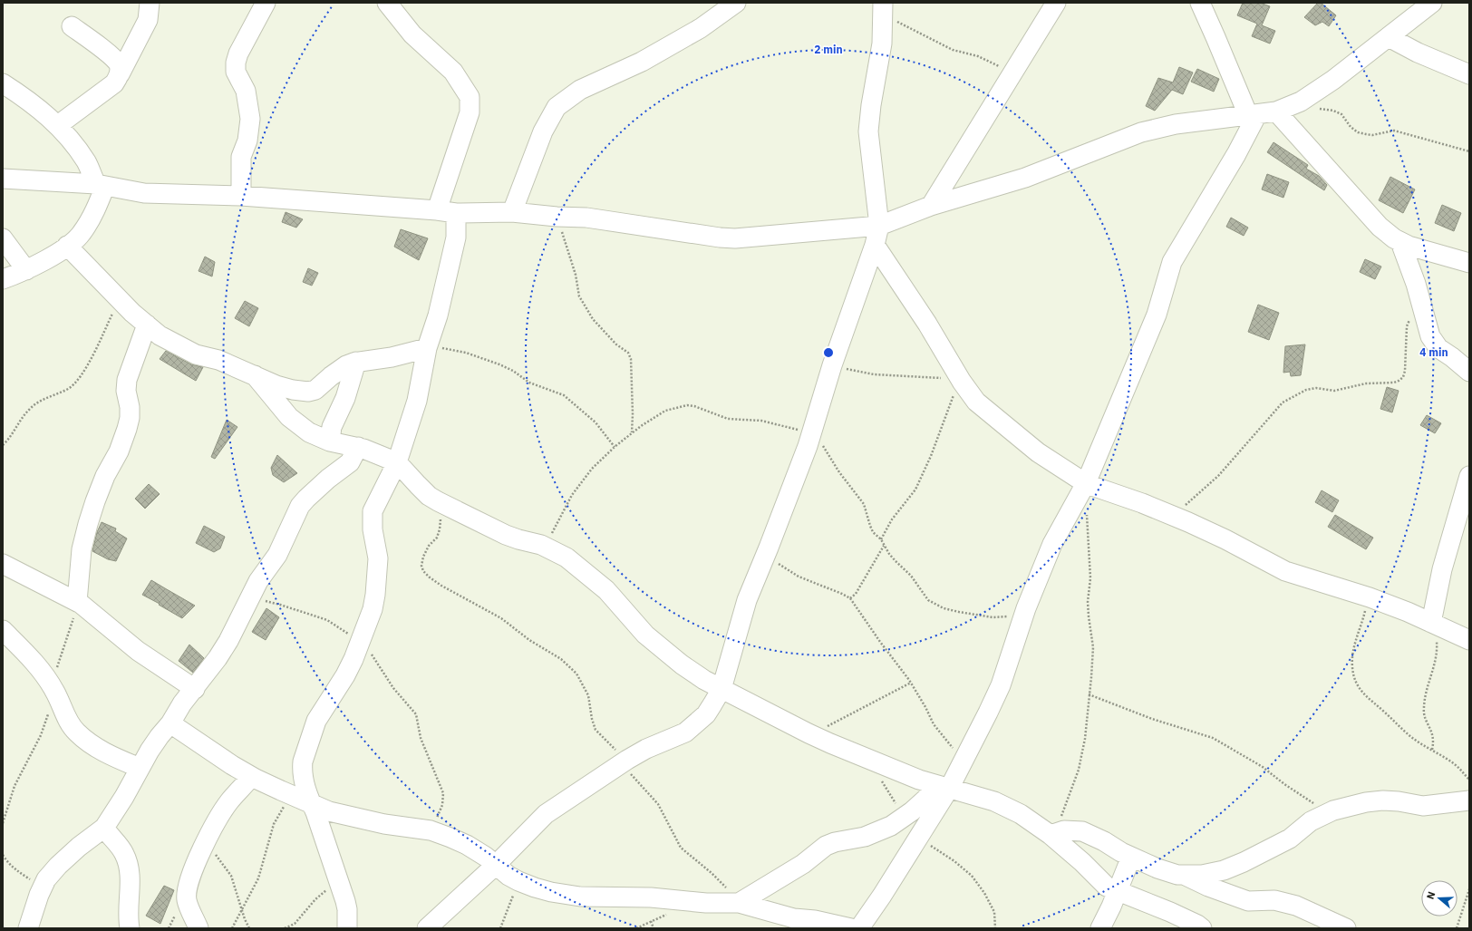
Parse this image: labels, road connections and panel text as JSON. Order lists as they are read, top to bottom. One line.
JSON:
{"north":"left","rings":["2 min","4 min"]}
